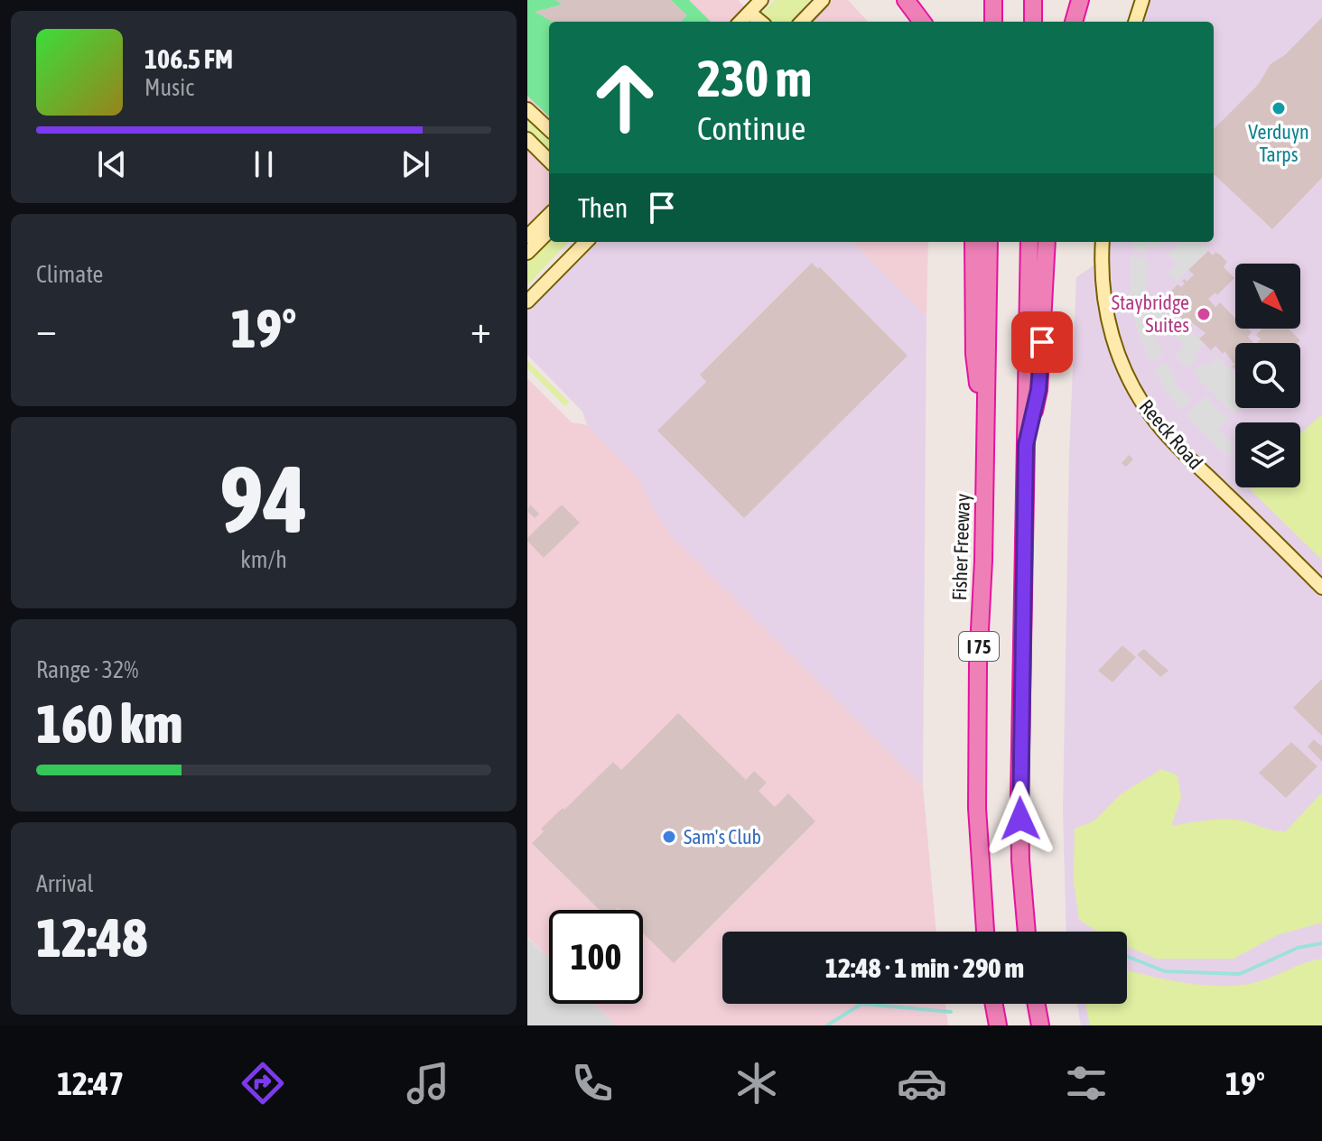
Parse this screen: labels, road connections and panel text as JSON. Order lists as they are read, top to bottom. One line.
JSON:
{"streets":{"highway":["Fisher Freeway","I 75"],"street":["Reeck Road"]},"places":["Verduyn Tarps","Staybridge Suites","Sam's Club"],"north":"bottom right","page":{"turn":["230 m","Continue"],"song":["106.5 FM","Music"],"then":"Then","tile":["Climate",["94","km/h"],["Range · 32%","160 km"],["Arrival","12:48"]],"heat":["−","19°","+"],"limit":"100","trip":"12:48 · 1 min · 290 m","tabs":["12:47","19°"]}}
